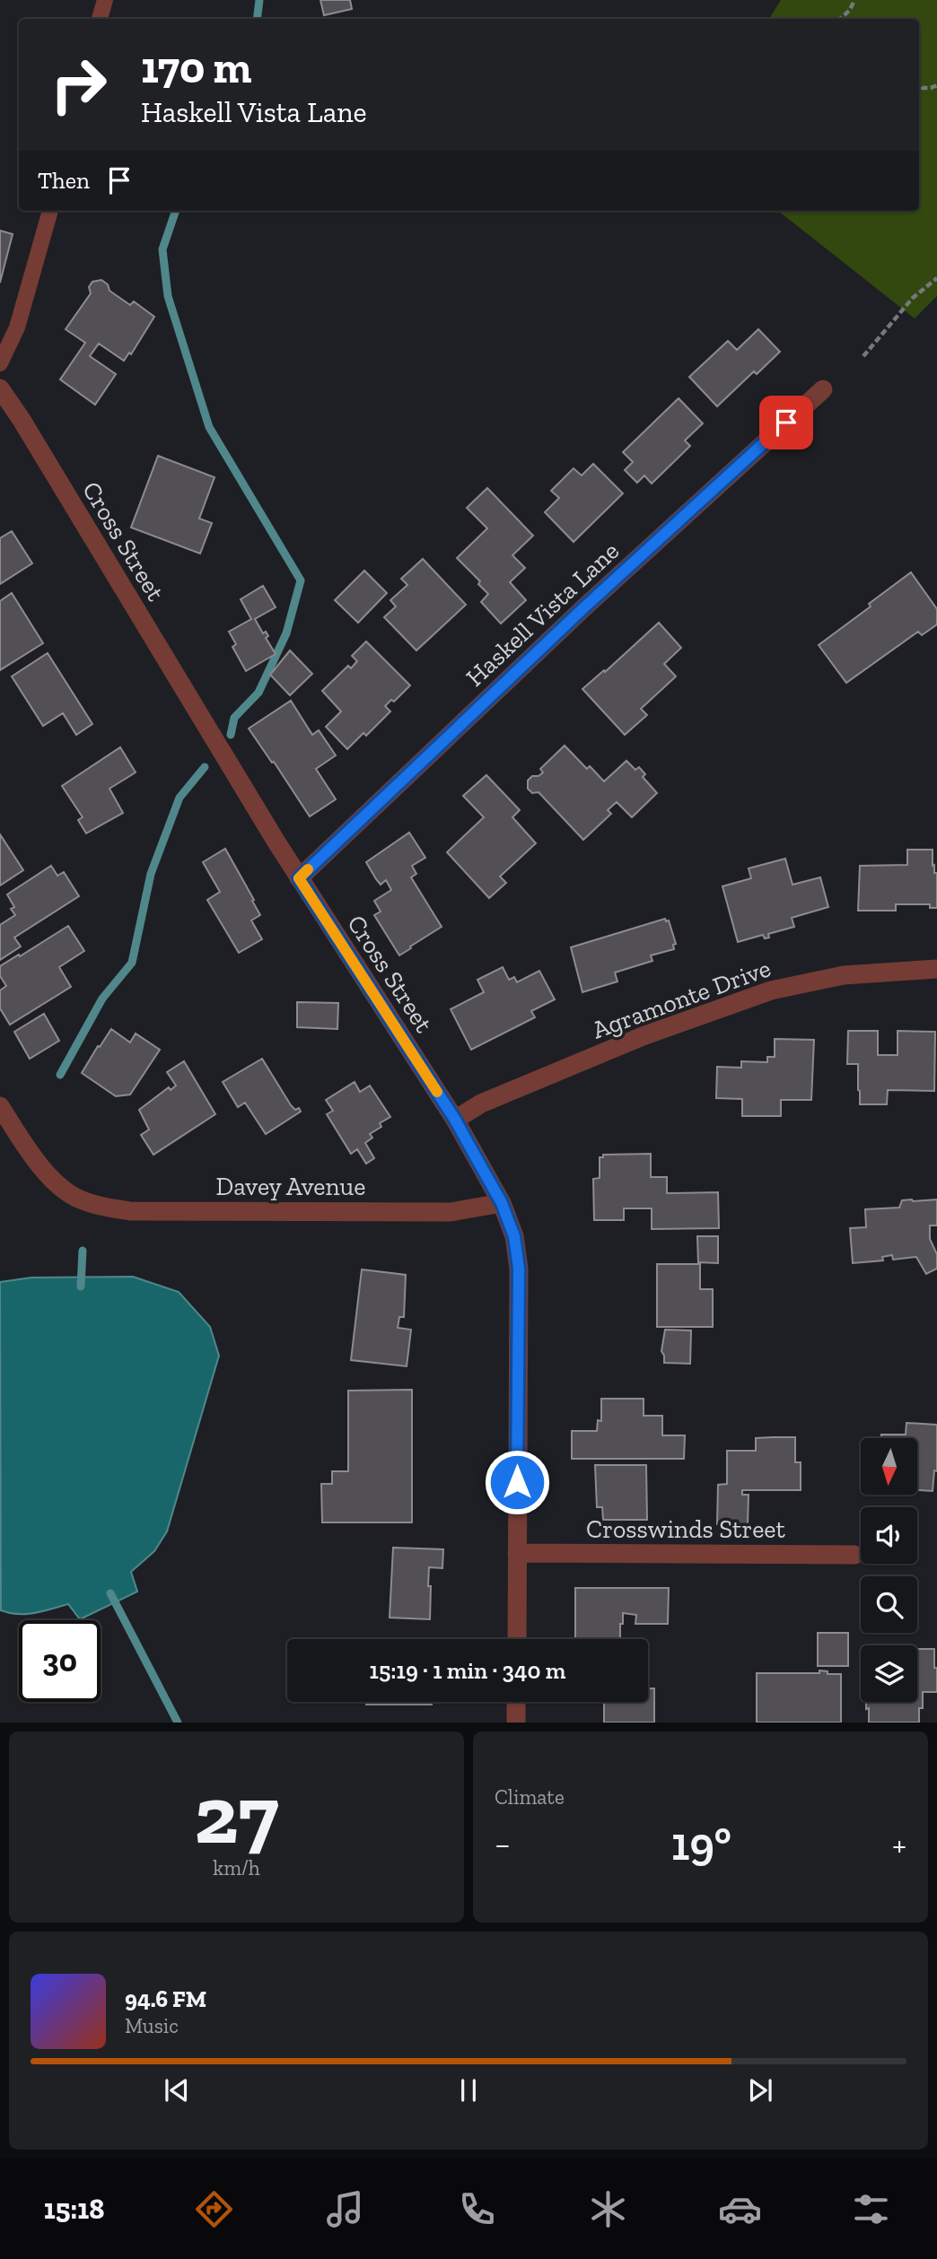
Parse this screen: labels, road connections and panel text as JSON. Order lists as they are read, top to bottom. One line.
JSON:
{"streets":{"street":["Cross Street","Haskell Vista Lane","Agramonte Drive","Davey Avenue","Crosswinds Street"]},"crossings":[["Cross Street","Haskell Vista Lane"],["Cross Street","Agramonte Drive"],["Cross Street","Davey Avenue"],["Cross Street","Crosswinds Street"]],"north":"bottom","page":{"turn":["170 m","Haskell Vista Lane"],"then":"Then","limit":"30","trip":"15:19 · 1 min · 340 m","tile":[["27","km/h"],"Climate"],"heat":["−","19°","+"],"song":["94.6 FM","Music"],"tabs":"15:18"}}
